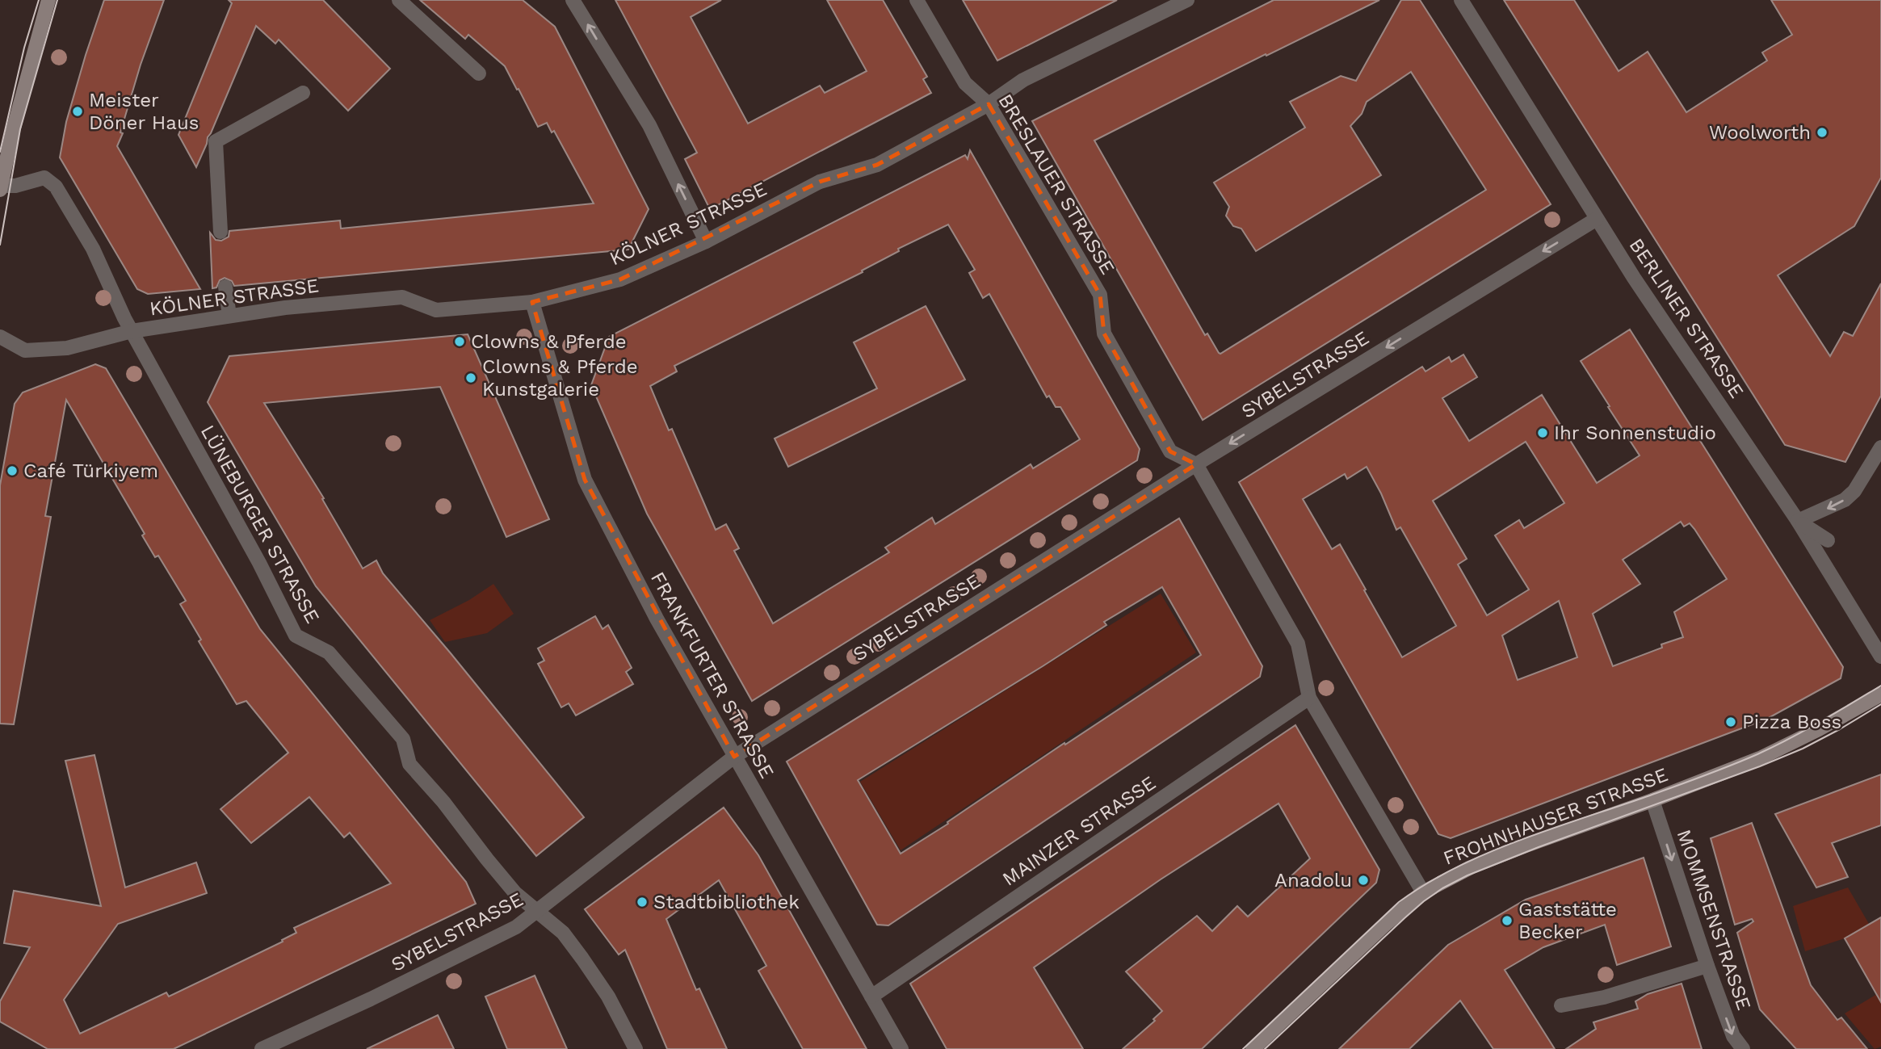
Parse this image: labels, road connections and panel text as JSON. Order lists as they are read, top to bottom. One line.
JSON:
{"streets":{"main road":["FROHNHAUSER STRASSE"],"street":["BRESLAUER STRASSE","KÖLNER STRASSE","BERLINER STRASSE","SYBELSTRASSE","LÜNEBURGER STRASSE","FRANKFURTER STRASSE","MAINZER STRASSE","MOMMSENSTRASSE"]},"crossings":[["BRESLAUER STRASSE","KÖLNER STRASSE"],["BRESLAUER STRASSE","SYBELSTRASSE"],["KÖLNER STRASSE","LÜNEBURGER STRASSE"],["KÖLNER STRASSE","FRANKFURTER STRASSE"],["BERLINER STRASSE","SYBELSTRASSE"],["SYBELSTRASSE","LÜNEBURGER STRASSE"],["SYBELSTRASSE","FRANKFURTER STRASSE"],["FRANKFURTER STRASSE","MAINZER STRASSE"],["FROHNHAUSER STRASSE","MOMMSENSTRASSE"]],"one_way":["MOMMSENSTRASSE"],"places":["Meister Döner Haus","Woolworth","Clowns & Pferde","Clowns & Pferde Kunstgalerie","Ihr Sonnenstudio","Café Türkiyem","Pizza Boss","Anadolu","Stadtbibliothek","Gaststätte Becker"]}
